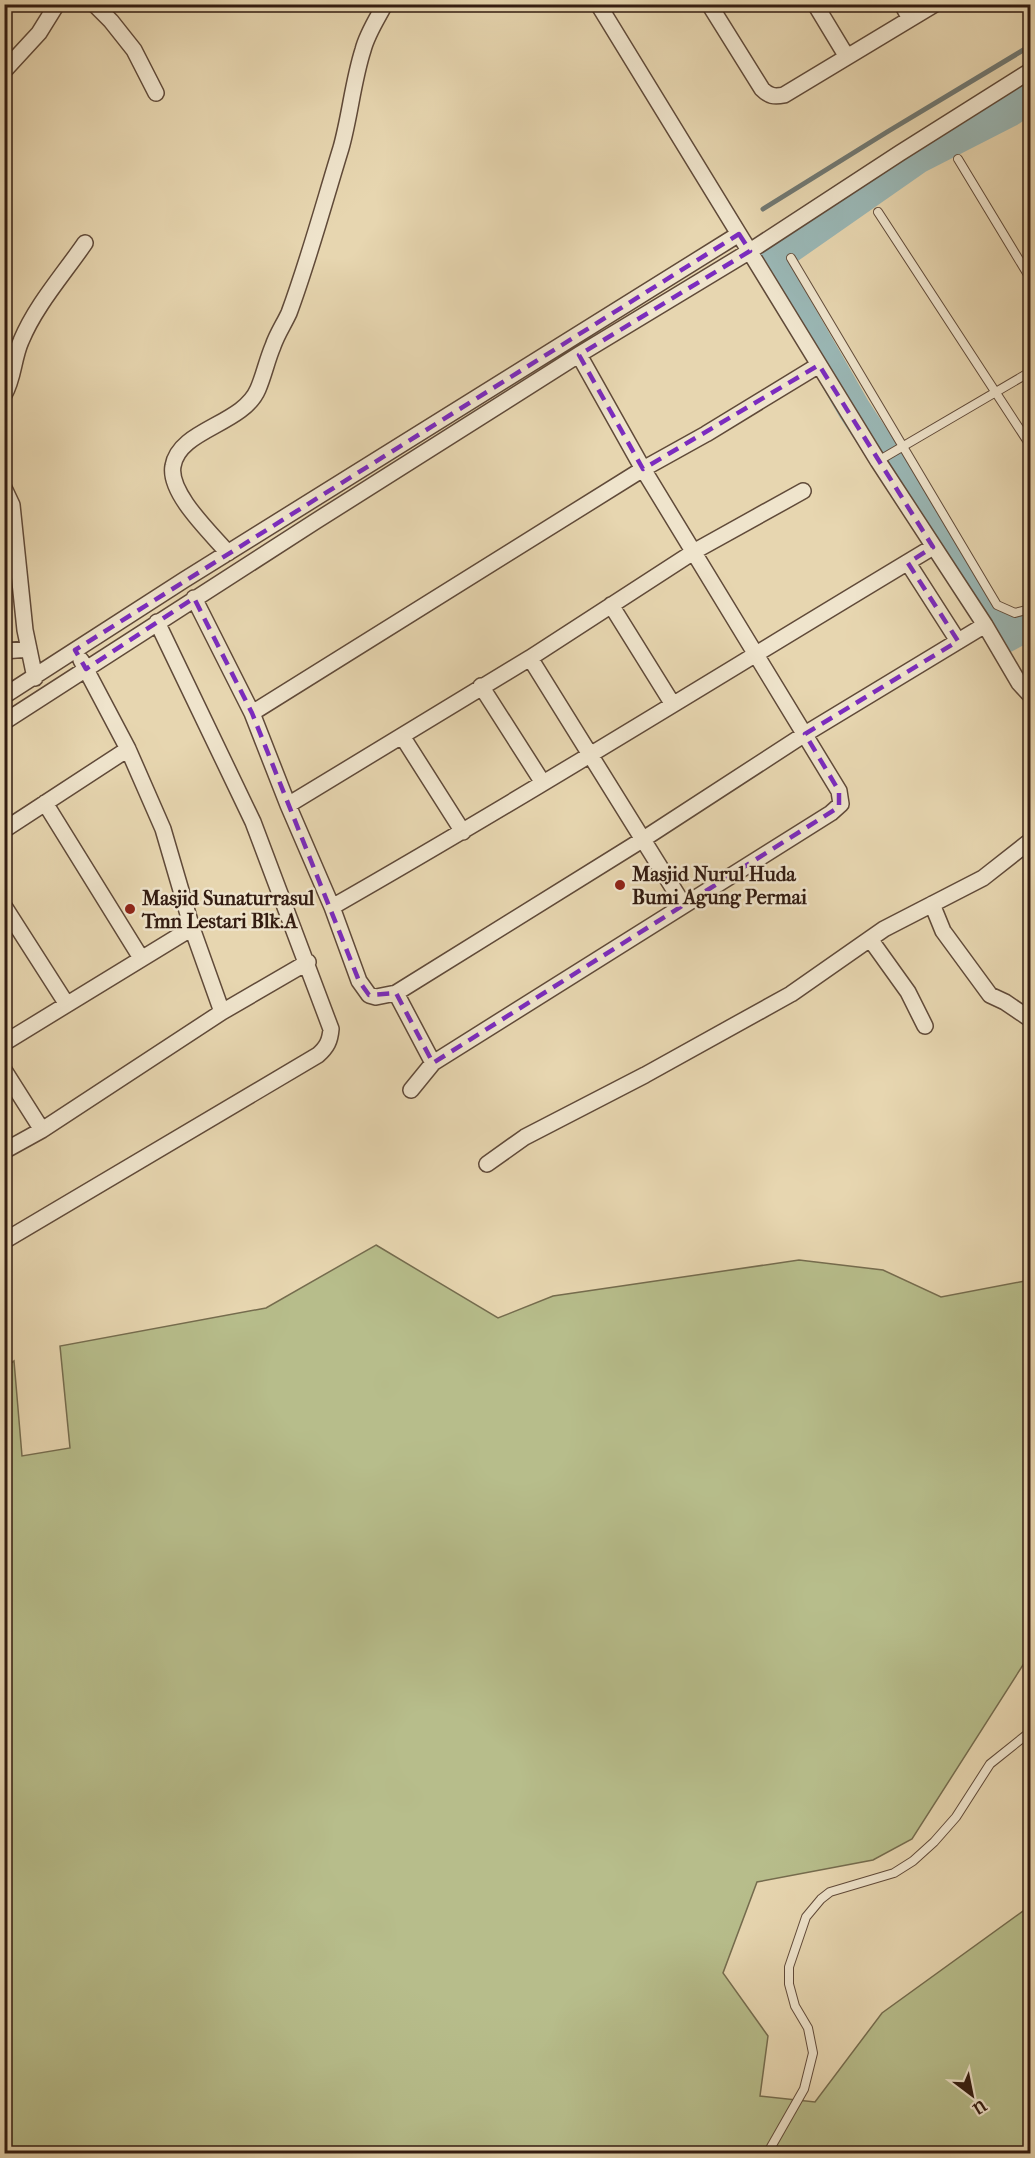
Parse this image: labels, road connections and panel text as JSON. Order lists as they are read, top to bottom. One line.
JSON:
{"places":["Masjid Nurul Huda Bumi Agung Permai","Masjid Sunaturrasul Tmn Lestari Blk.A"],"north":"bottom right"}
